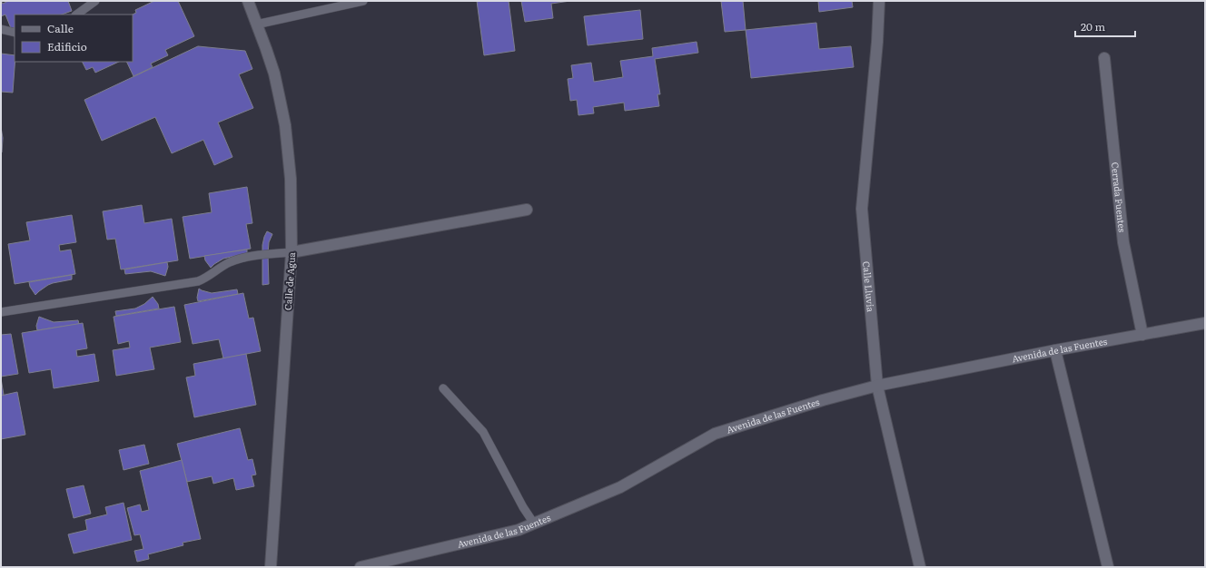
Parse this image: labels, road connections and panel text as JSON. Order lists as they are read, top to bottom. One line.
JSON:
{"streets":{"street":["Cerrada Fuentes","Calle de Agua","Calle Lluvia","Avenida de las Fuentes"]},"crossings":[["Cerrada Fuentes","Avenida de las Fuentes"],["Calle Lluvia","Avenida de las Fuentes"]],"legend":["Calle","Edificio"],"scale_bar":"20 m"}
